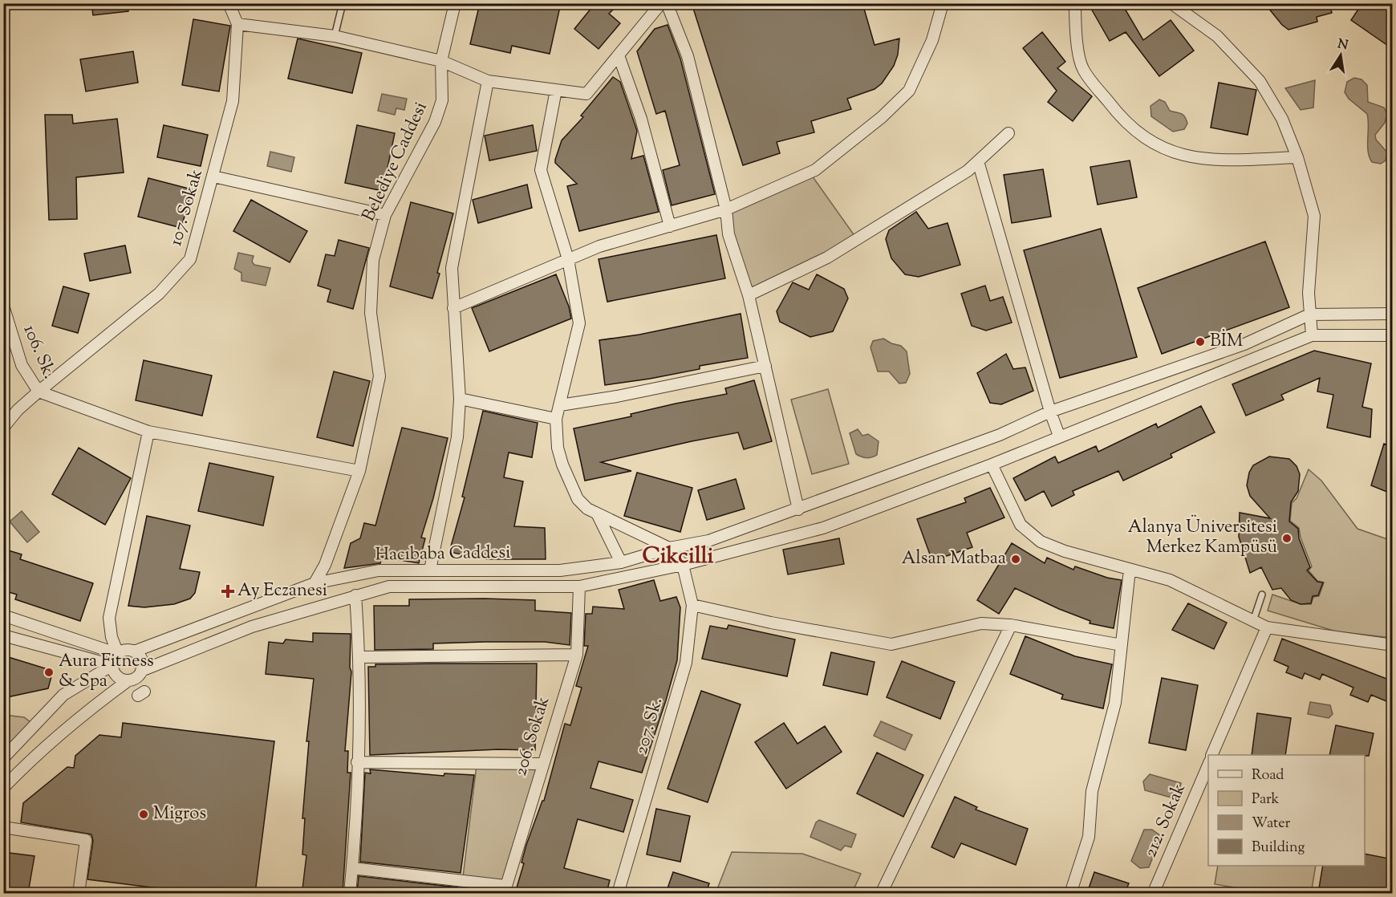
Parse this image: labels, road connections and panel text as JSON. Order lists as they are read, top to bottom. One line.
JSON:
{"streets":{"street":["Belediye Caddesi","107. Sokak","106. Sk.","Hacıbaba Caddesi","207. Sk.","206. Sokak","212. Sokak"]},"crossings":[["Belediye Caddesi","Hacıbaba Caddesi"],["107. Sokak","106. Sk."]],"districts":["Cikcilli"],"places":{"other":["BİM","Alanya Üniversitesi Merkez Kampüsü","Alsan Matbaa","Aura Fitness & Spa","Migros"],"health":["Ay Eczanesi"]},"legend":["Road","Park","Water","Building"],"north":"top"}
